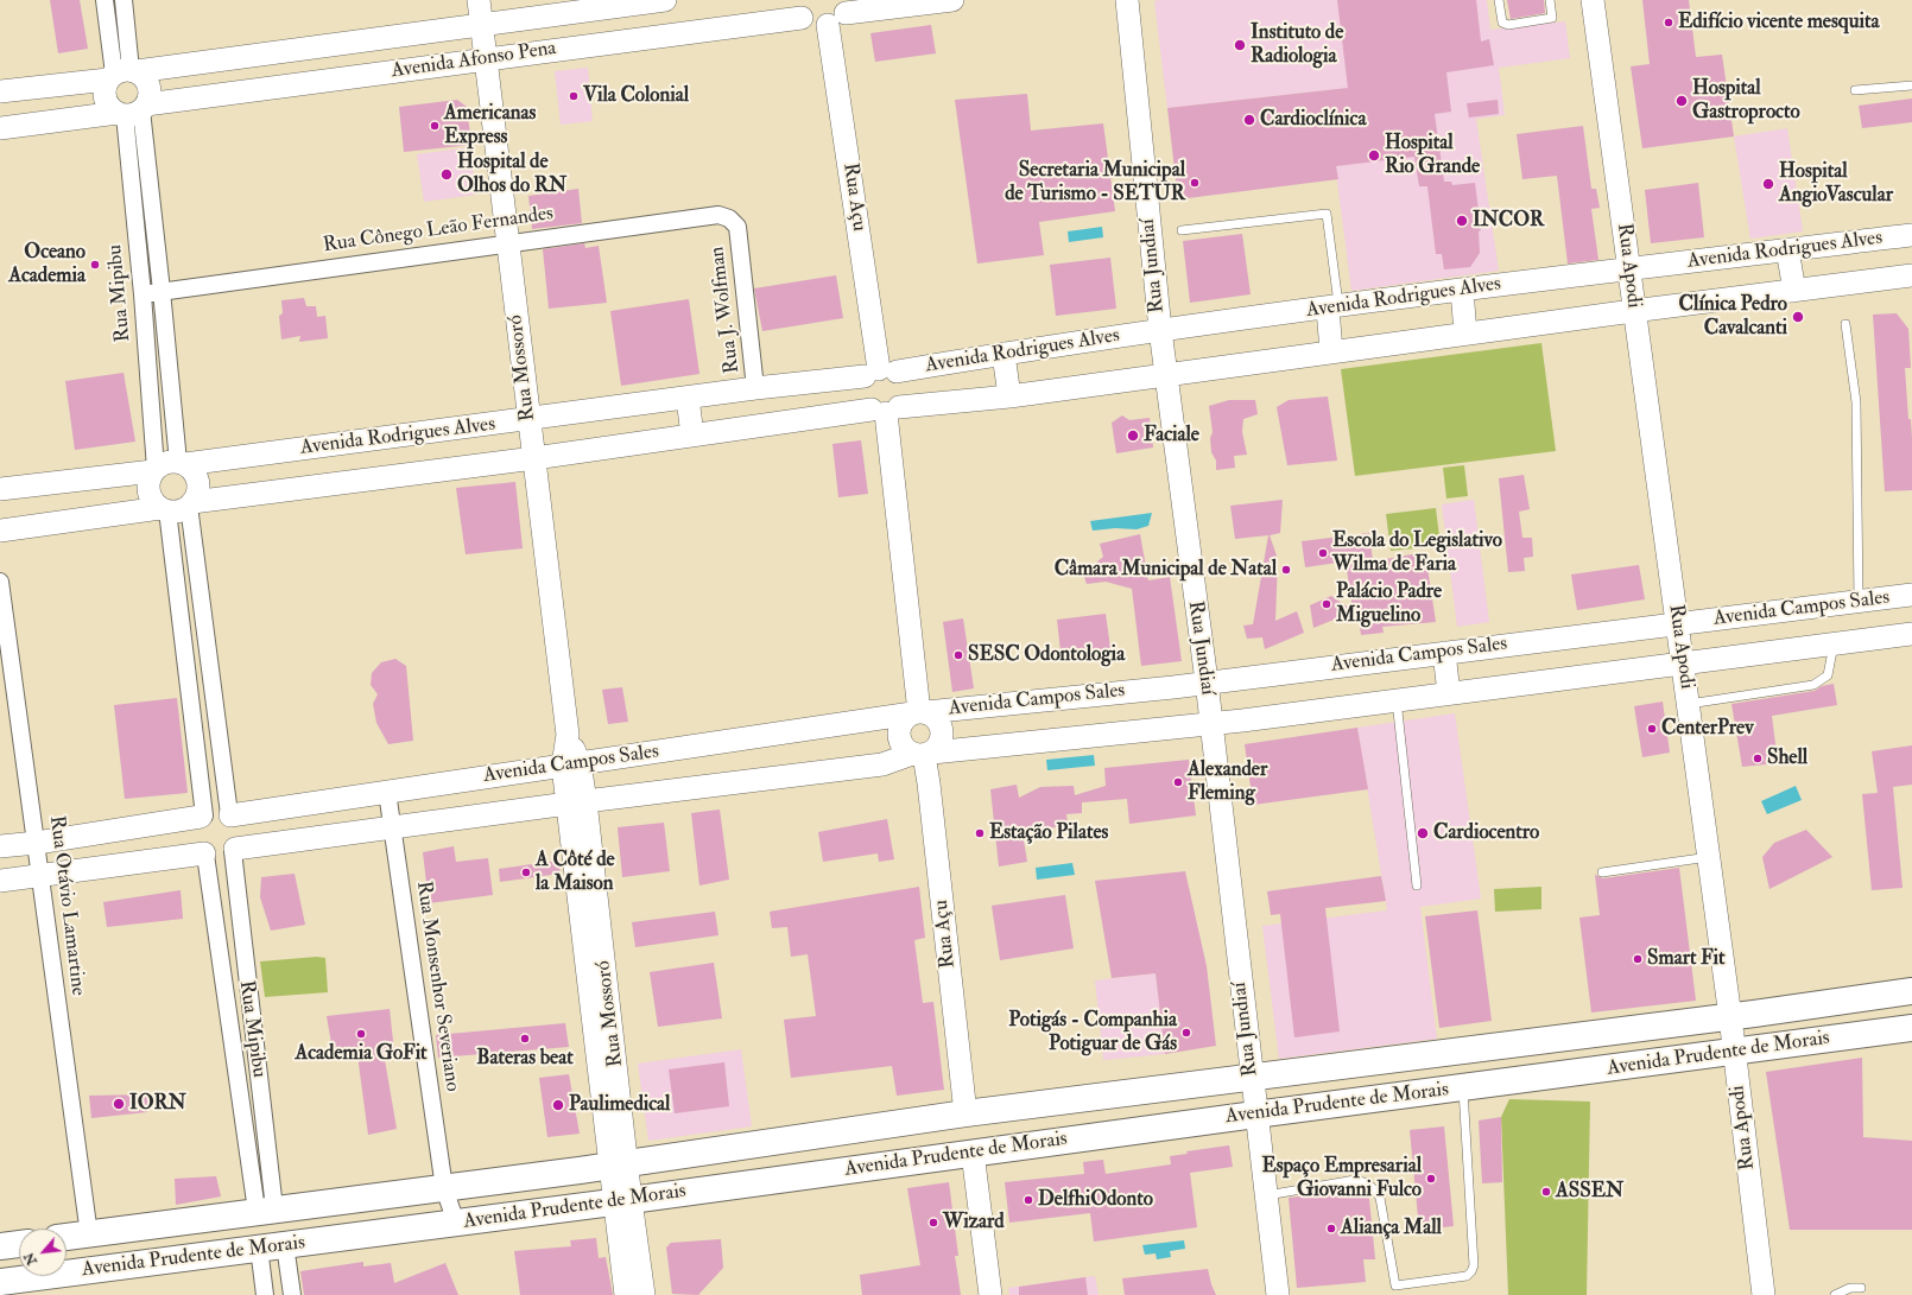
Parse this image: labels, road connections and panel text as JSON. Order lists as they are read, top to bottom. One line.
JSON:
{"streets":{"main road":["Avenida Afonso Pena","Rua Açu","Avenida Rodrigues Alves","Rua Jundiaí","Rua Apodi","Rua Mossoró","Avenida Campos Sales","Avenida Prudente de Morais"],"street":["Rua Cônego Leão Fernandes","Rua Mipibu","Rua J. Wolfman","Rua Otávio Lamartine","Rua Monsenhor Severiano"]},"crossings":[["Avenida Afonso Pena","Rua Mipibu"],["Avenida Afonso Pena","Rua Mossoró"],["Rua Açu","Avenida Rodrigues Alves"],["Rua Açu","Avenida Campos Sales"],["Rua Açu","Avenida Prudente de Morais"],["Rua Cônego Leão Fernandes","Rua Mipibu"],["Rua Cônego Leão Fernandes","Rua J. Wolfman"],["Rua Cônego Leão Fernandes","Rua Mossoró"],["Avenida Rodrigues Alves","Rua Jundiaí"],["Avenida Rodrigues Alves","Rua Apodi"],["Avenida Rodrigues Alves","Rua Mipibu"],["Avenida Rodrigues Alves","Rua J. Wolfman"],["Avenida Rodrigues Alves","Rua Mossoró"],["Rua Jundiaí","Avenida Campos Sales"],["Rua Jundiaí","Avenida Prudente de Morais"],["Rua Apodi","Avenida Campos Sales"],["Rua Apodi","Avenida Prudente de Morais"],["Rua Mipibu","Avenida Campos Sales"],["Rua Mipibu","Avenida Prudente de Morais"],["Rua Mossoró","Avenida Campos Sales"],["Rua Mossoró","Avenida Prudente de Morais"],["Avenida Campos Sales","Rua Monsenhor Severiano"],["Rua Otávio Lamartine","Avenida Prudente de Morais"],["Rua Monsenhor Severiano","Avenida Prudente de Morais"]],"places":["Edifício vicente mesquita","Instituto de Radiologia","Vila Colonial","Hospital Gastroprocto","Cardioclínica","Americanas Express","Hospital Rio Grande","Hospital de Olhos do RN","Secretaria Municipal de Turismo - SETUR","Hospital AngioVascular","INCOR","Oceano Academia","Clínica Pedro Cavalcanti","Faciale","Escola do Legislativo Wilma de Faria","Câmara Municipal de Natal","Palácio Padre Miguelino","SESC Odontologia","CenterPrev","Shell","Alexander Fleming","Estação Pilates","Cardiocentro","A Côté de la Maison","Smart Fit","Potigás - Companhia Potiguar de Gás","Academia GoFit","Bateras beat","IORN","Paulimedical","Espaço Empresarial Giovanni Fulco","ASSEN","DelfhiOdonto","Wizard","Aliança Mall"],"north":"bottom left"}
